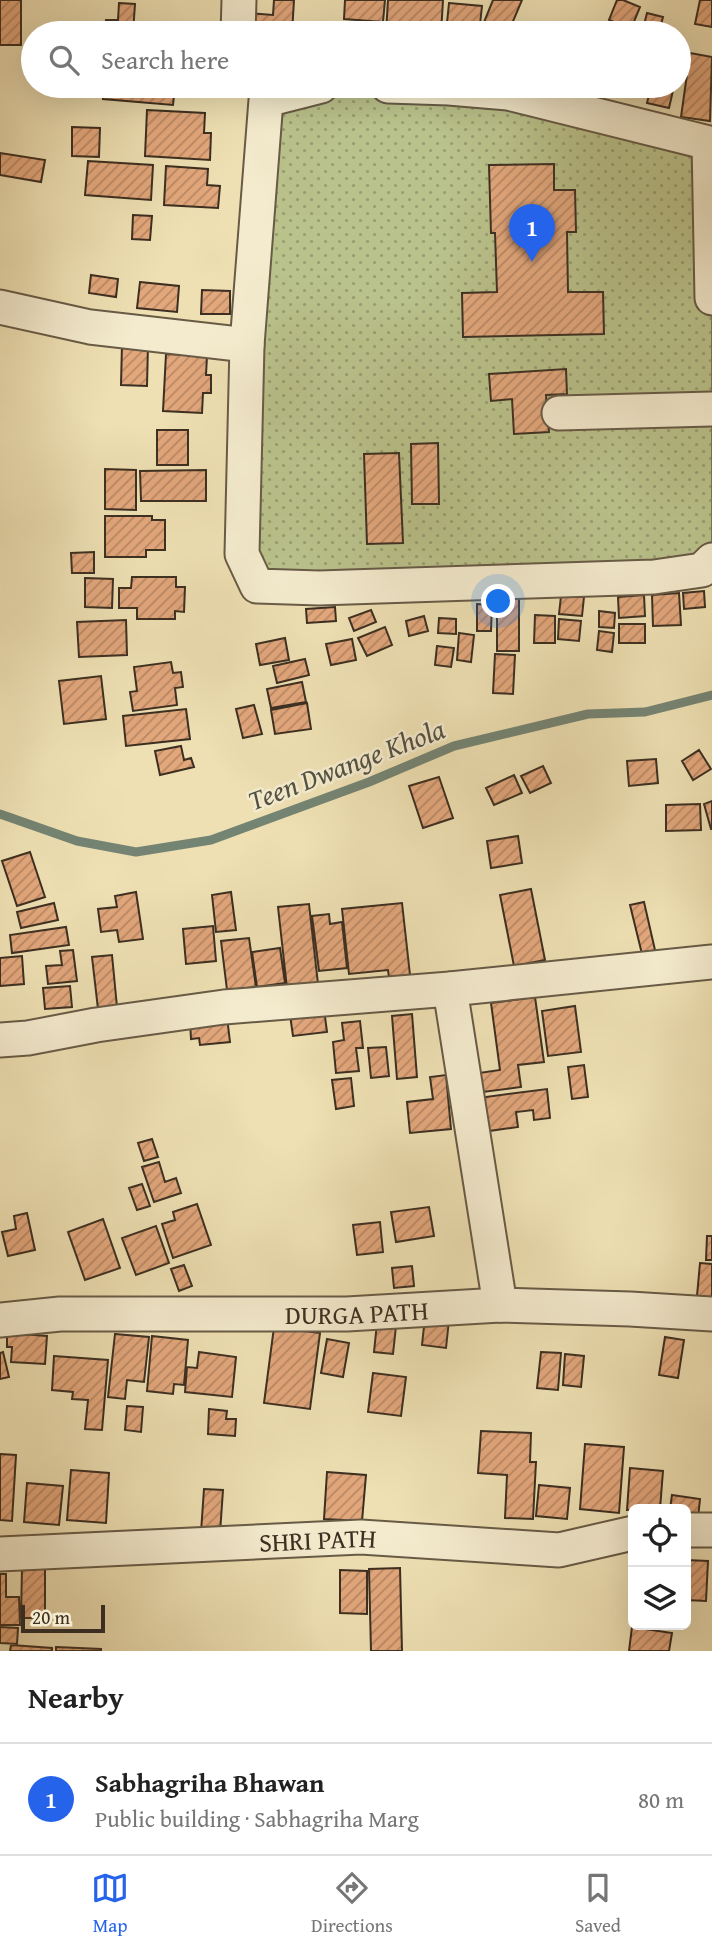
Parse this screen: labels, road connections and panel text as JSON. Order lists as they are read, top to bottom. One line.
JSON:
{"streets":{"street":["DURGA PATH","SHRI PATH"]},"water":["Teen Dwange Khola"],"scale_bar":"20 m","page":{"search":"Search here","pins":"1","scale":"20 m","heading":"Nearby","list":[{"mark":"1","name":"Sabhagriha Bhawan","note":"Public building · Sabhagriha Marg","value":"80 m"}],"nav":["Map","Directions","Saved"]}}
